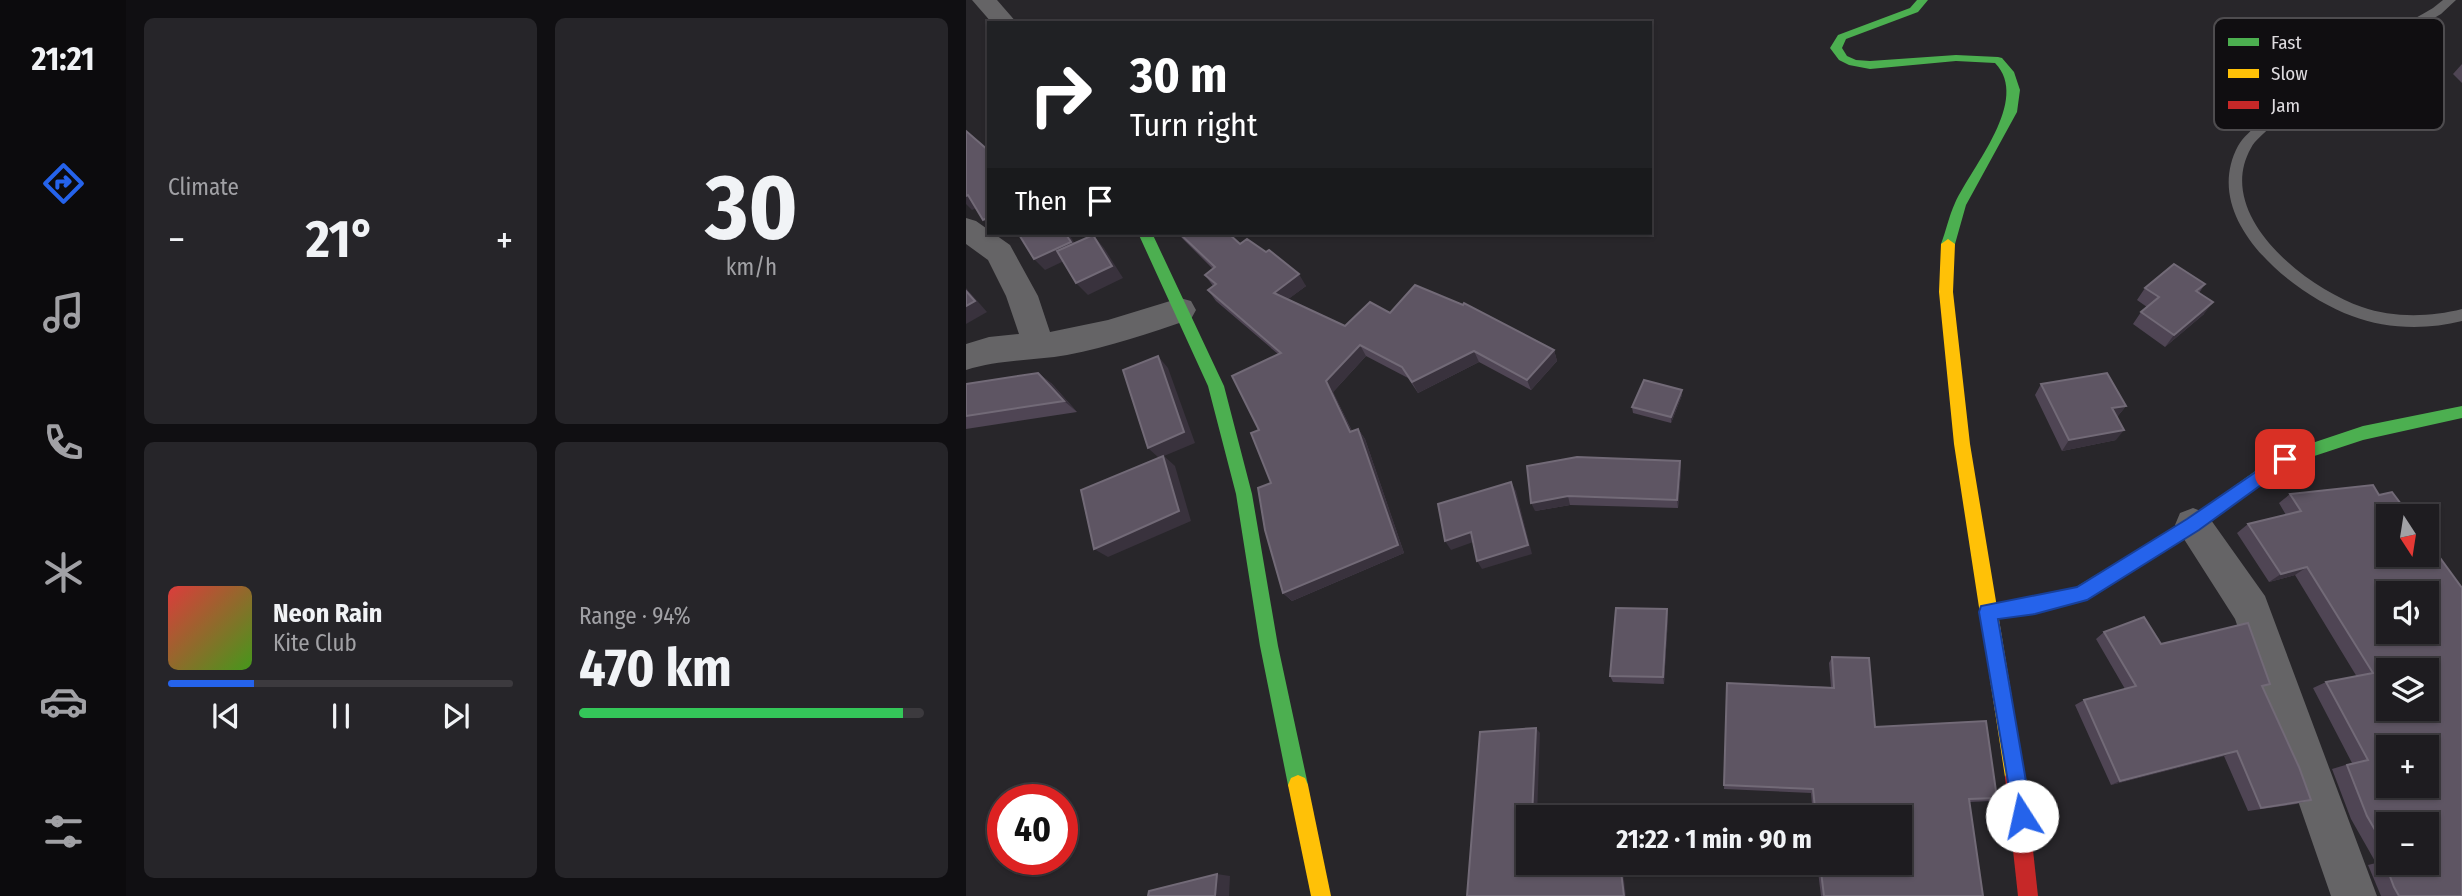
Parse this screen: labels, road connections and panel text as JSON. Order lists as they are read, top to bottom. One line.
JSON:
{"legend":["Fast","Slow","Jam"],"north":"bottom","page":{"tabs":"21:21","tile":["Climate",["30","km/h"],["Range · 94%","470 km"]],"turn":["30 m","Turn right"],"then":"Then","heat":["−","21°","+"],"map_buttons":["+","−"],"song":["Neon Rain","Kite Club"],"limit":"40","trip":"21:22 · 1 min · 90 m"}}
